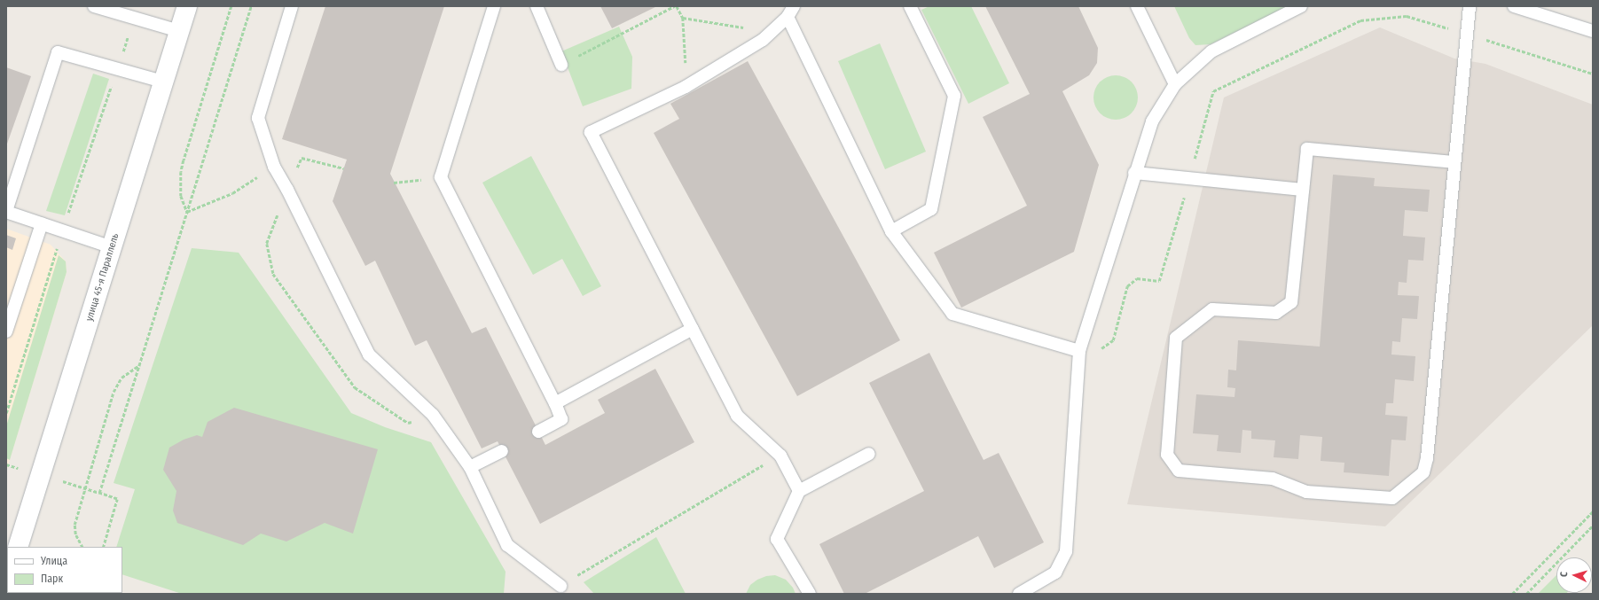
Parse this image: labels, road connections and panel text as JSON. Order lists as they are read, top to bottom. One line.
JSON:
{"streets":{"main road":["улица 45-я Параллель"]},"legend":["Улица","Парк"],"north":"left"}
